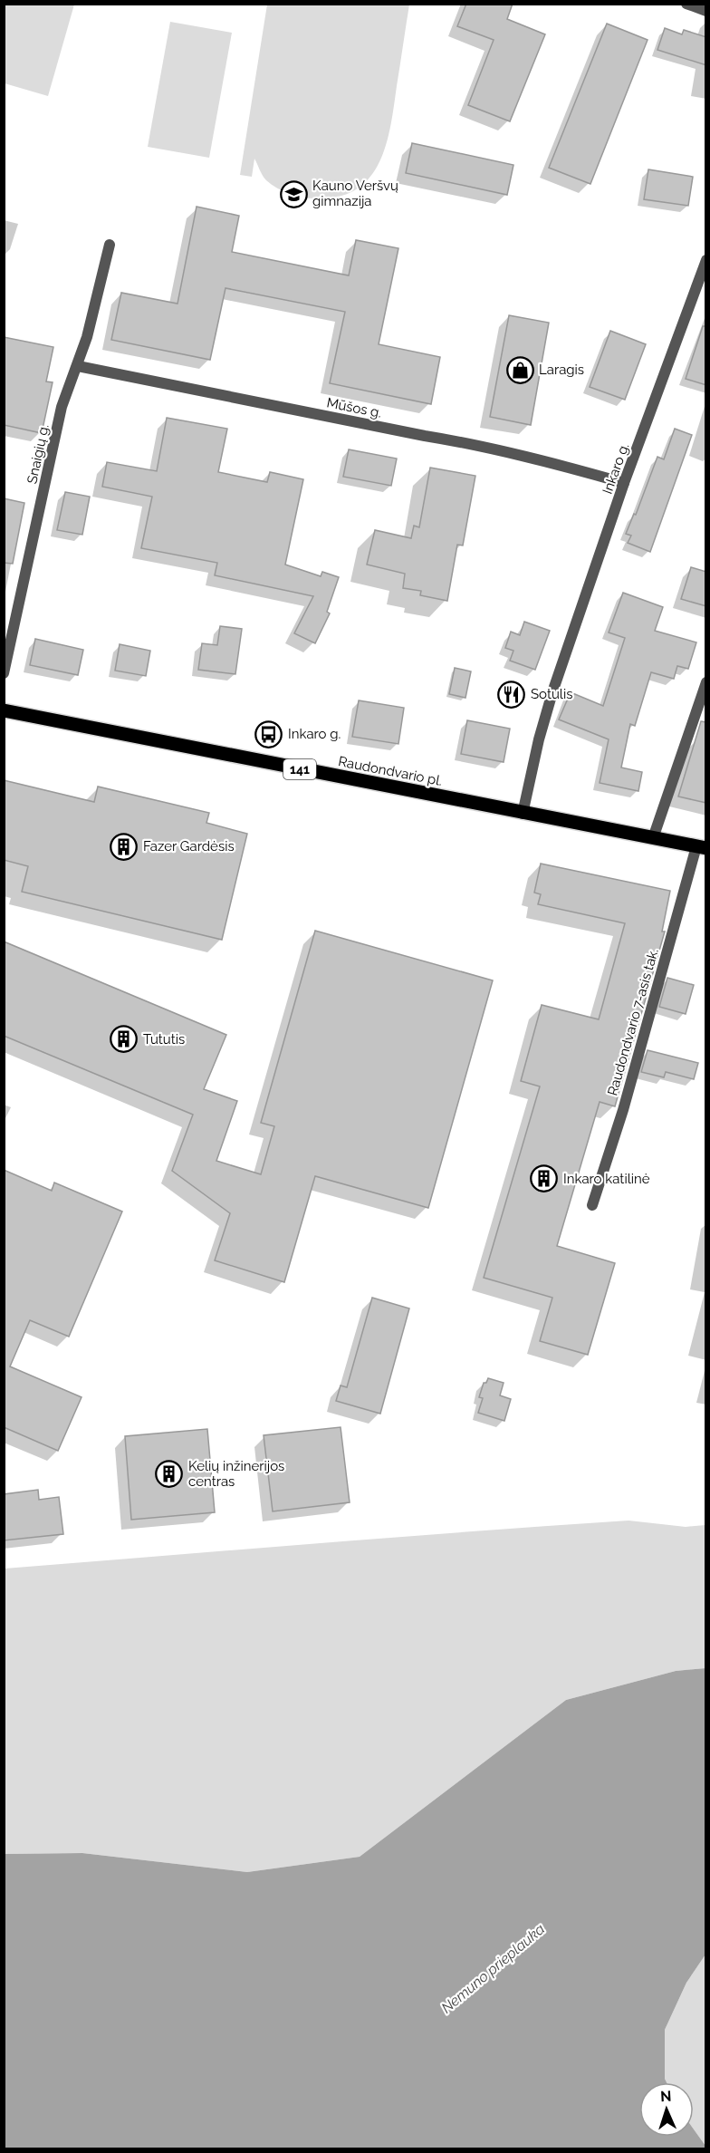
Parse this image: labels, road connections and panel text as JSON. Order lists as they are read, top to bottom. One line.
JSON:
{"streets":{"main road":["141","Raudondvario pl."],"street":["Mūšos g.","Snaigių g.","Inkaro g.","Raudondvario 7-asis tak."]},"crossings":[["Mūšos g.","Snaigių g."],["Mūšos g.","Inkaro g."],["Inkaro g.","Raudondvario pl."],["Raudondvario pl.","Raudondvario 7-asis tak."]],"water":["Nemuno prieplauka"],"places":{"school or university":["Kauno Veršvų gimnazija"],"shop":["Laragis"],"restaurant":["Sotulis"],"bus stop":["Inkaro g."],"building":["Fazer Gardėsis","Tututis","Inkaro katilinė","Kelių inžinerijos centras"]},"north":"top"}
